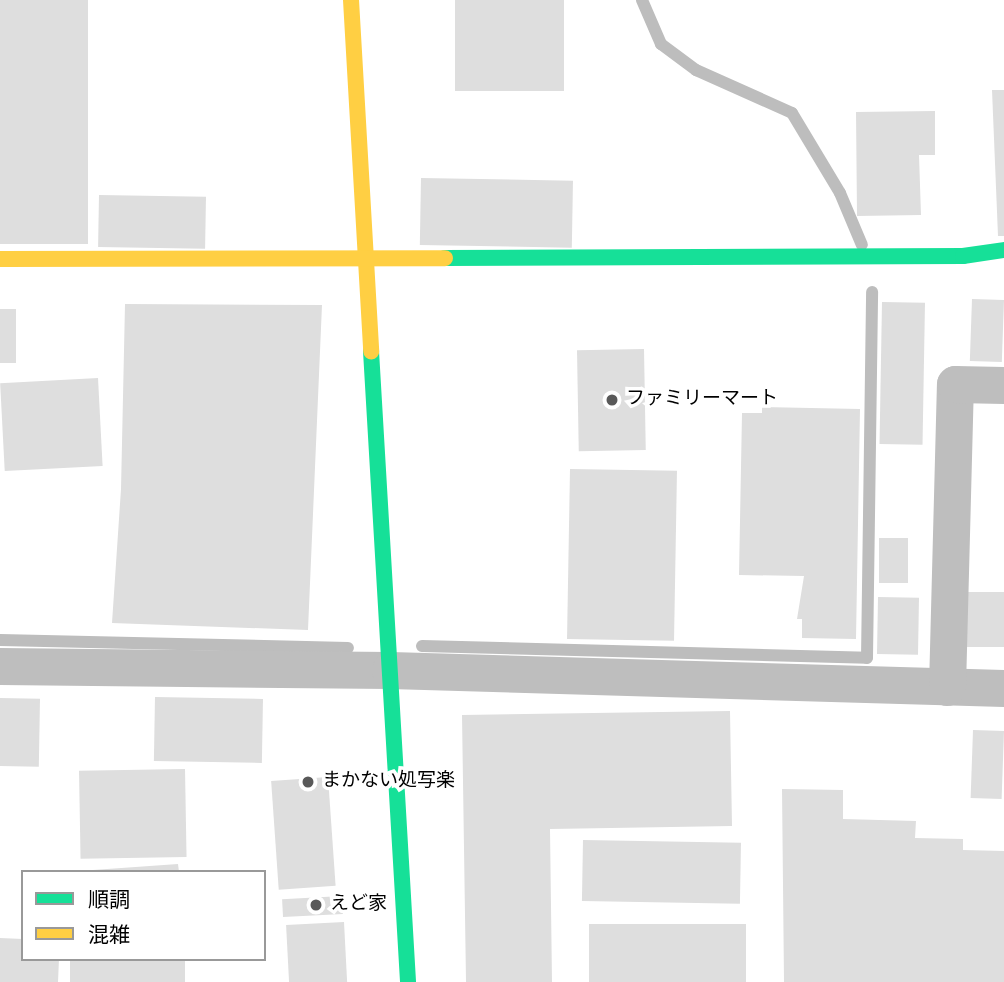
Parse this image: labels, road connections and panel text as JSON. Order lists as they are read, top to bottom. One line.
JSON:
{"places":["ファミリーマート","まかない処写楽","えど家"],"legend":["順調","混雑"]}
